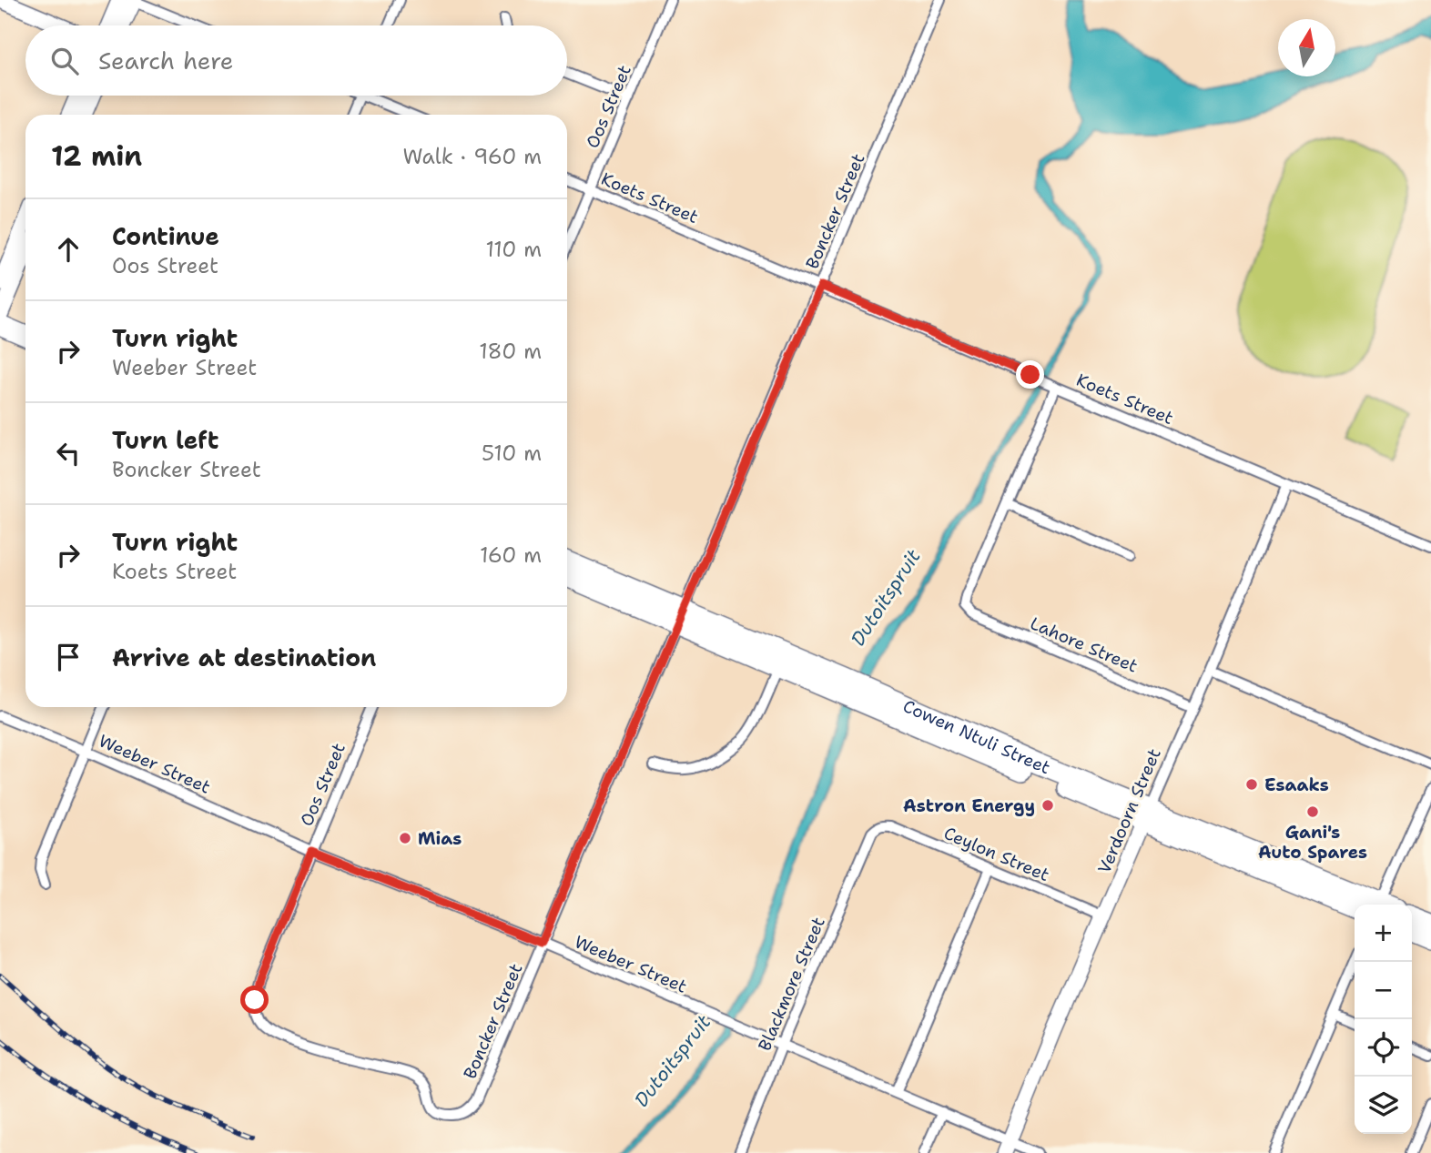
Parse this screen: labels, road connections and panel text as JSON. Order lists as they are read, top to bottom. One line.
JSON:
{"streets":{"highway":["Cowen Ntuli Street"],"street":["Oos Street","Koets Street","Boncker Street","Lahore Street","Weeber Street","Verdoorn Street","Ceylon Street","Blackmore Street"]},"crossings":[["Oos Street","Koets Street"],["Oos Street","Boncker Street"],["Oos Street","Weeber Street"],["Koets Street","Boncker Street"],["Koets Street","Verdoorn Street"],["Boncker Street","Cowen Ntuli Street"],["Boncker Street","Weeber Street"],["Lahore Street","Verdoorn Street"],["Cowen Ntuli Street","Verdoorn Street"],["Weeber Street","Verdoorn Street"],["Weeber Street","Blackmore Street"],["Verdoorn Street","Ceylon Street"],["Ceylon Street","Blackmore Street"]],"water":["Dutoitspruit"],"places":["Esaaks","Astron Energy","Gani's Auto Spares","Mias"],"north":"top","page":{"search":"Search here","heading":["12 min","Walk · 960 m"],"list":[["Continue","Oos Street","110 m"],["Turn right","Weeber Street","180 m"],["Turn left","Boncker Street","510 m"],["Turn right","Koets Street","160 m"],"Arrive at destination"],"map_buttons":["+","−"]}}
